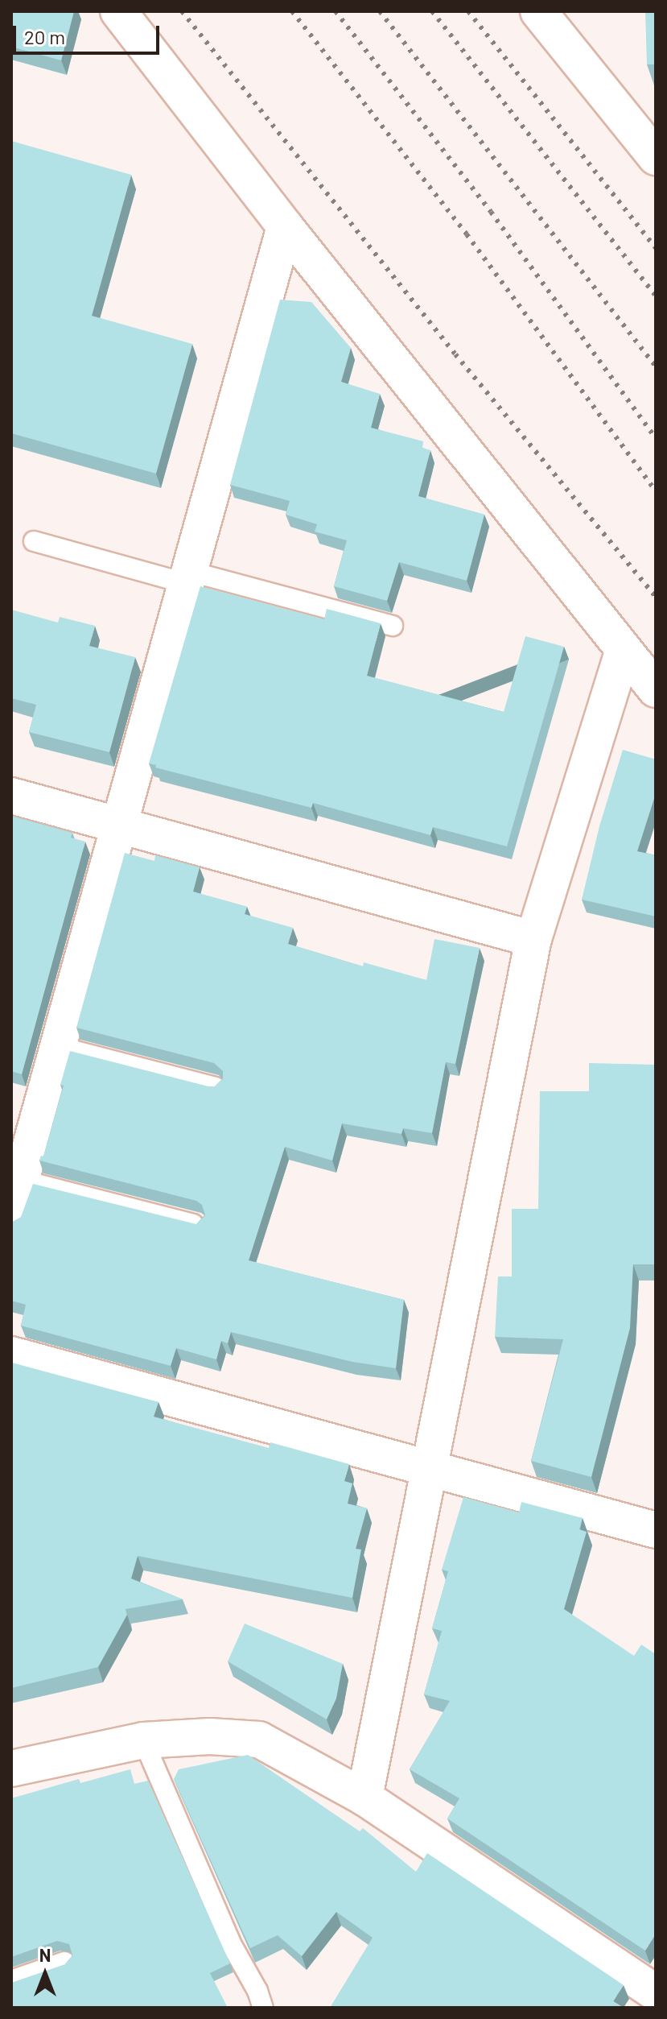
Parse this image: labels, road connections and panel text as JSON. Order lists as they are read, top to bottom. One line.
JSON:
{"scale_bar":"20 m","north":"top"}
